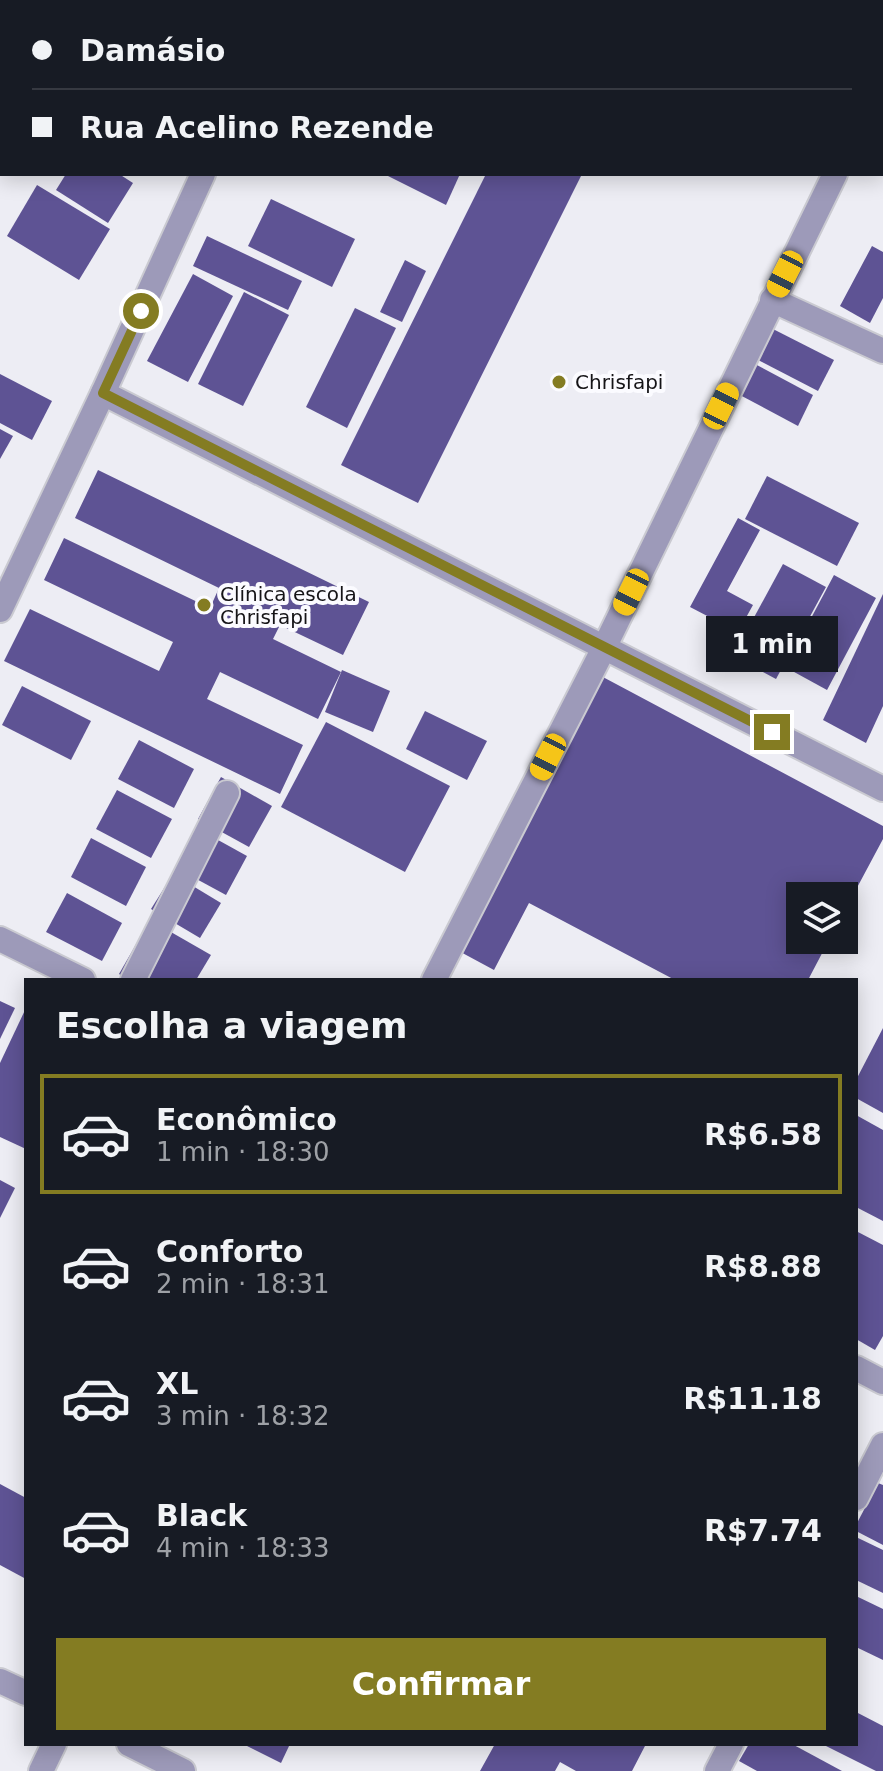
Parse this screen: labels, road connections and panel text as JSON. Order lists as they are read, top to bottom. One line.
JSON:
{"places":["Chrisfapi","Clínica escola Chrisfapi"],"page":{"banner":["Damásio","Rua Acelino Rezende"],"bubble":"1 min","heading":"Escolha a viagem","list":[{"name":"Econômico","note":"1 min · 18:30","value":"R$6.58"},{"name":"Conforto","note":"2 min · 18:31","value":"R$8.88"},{"name":"XL","note":"3 min · 18:32","value":"R$11.18"},{"name":"Black","note":"4 min · 18:33","value":"R$7.74"}],"buttons":"Confirmar"}}
